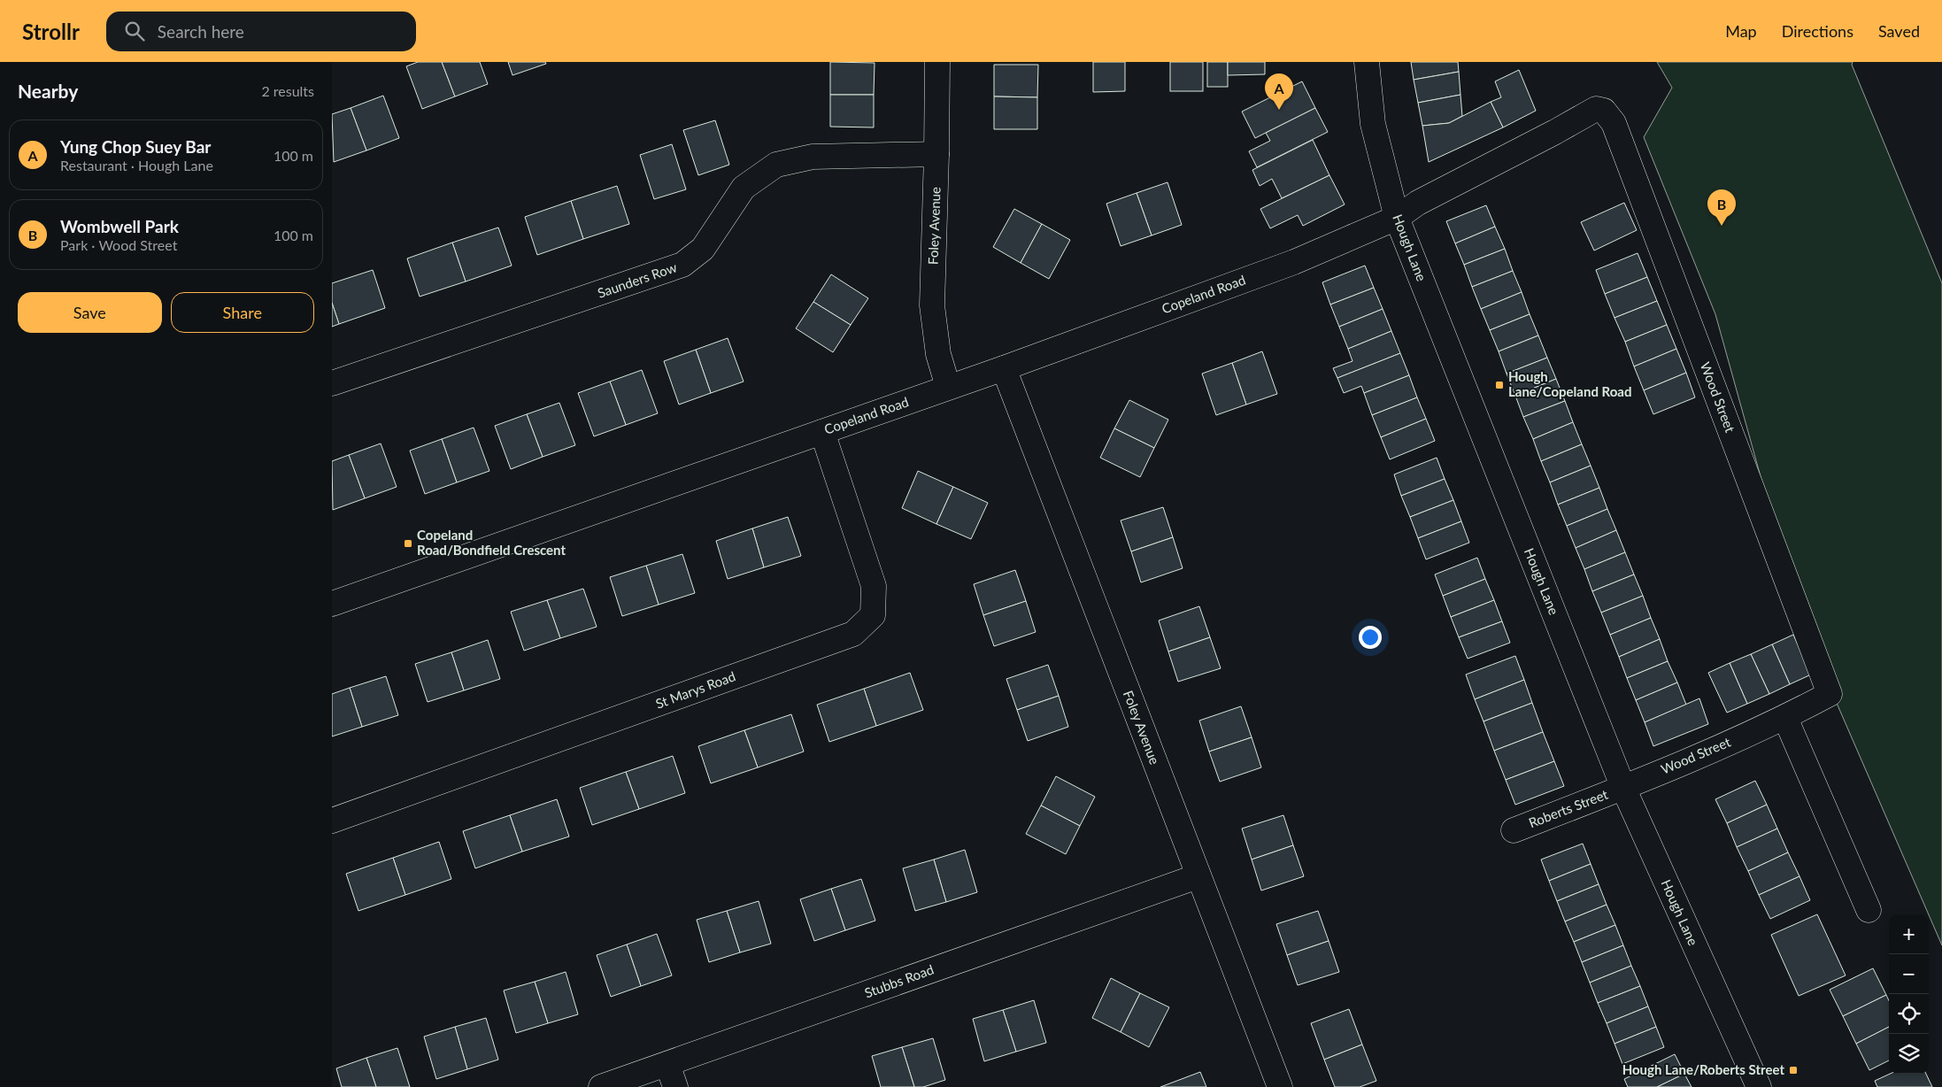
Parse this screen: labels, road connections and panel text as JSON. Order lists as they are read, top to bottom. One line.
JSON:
{"streets":{"street":["Foley Avenue","Hough Lane","Saunders Row","Copeland Road","Wood Street","St Marys Road","Roberts Street","Stubbs Road"]},"crossings":[["Foley Avenue","Saunders Row"],["Foley Avenue","Copeland Road"],["Foley Avenue","Stubbs Road"],["Hough Lane","Copeland Road"],["Hough Lane","Wood Street"],["Hough Lane","Roberts Street"],["Copeland Road","Wood Street"],["Copeland Road","St Marys Road"],["Wood Street","Roberts Street"]],"places":{"transit":["Hough Lane/Copeland Road","Copeland Road/Bondfield Crescent","Hough Lane/Roberts Street"]},"page":{"header":"Strollr","search":"Search here","nav":["Map","Directions","Saved"],"heading":["Nearby","2 results"],"pins":["A","B"],"list":[{"mark":"A","name":"Yung Chop Suey Bar","note":"Restaurant · Hough Lane","value":"100 m"},{"mark":"B","name":"Wombwell Park","note":"Park · Wood Street","value":"100 m"}],"buttons":["Save","Share"],"map_buttons":["+","−"]}}
